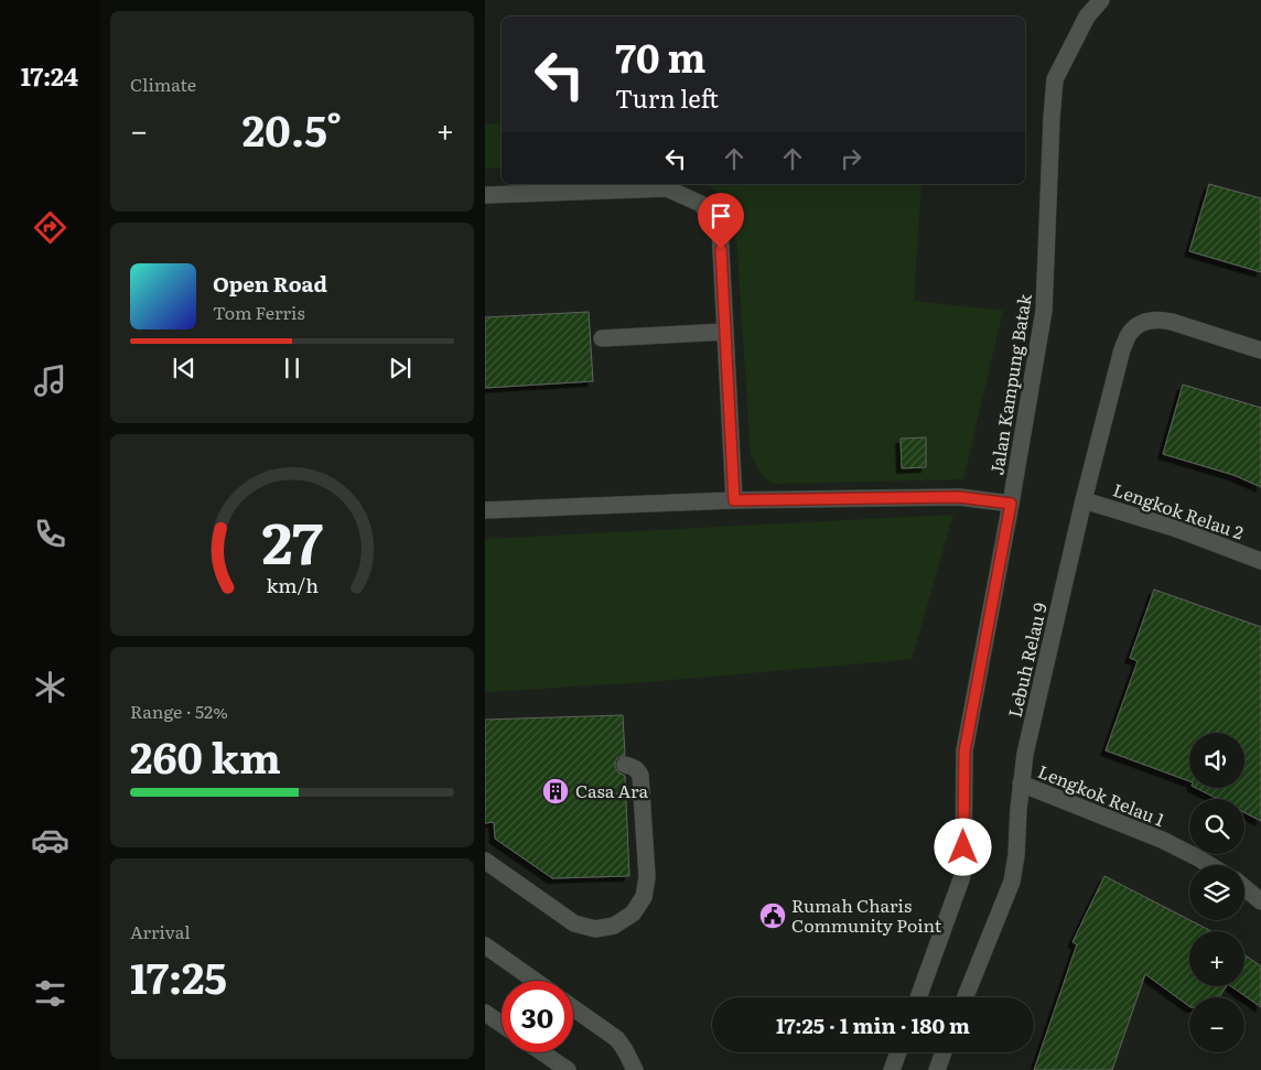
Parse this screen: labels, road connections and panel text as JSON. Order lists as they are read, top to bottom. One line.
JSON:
{"streets":{"street":["Jalan Kampung Batak","Lengkok Relau 2","Lebuh Relau 9","Lengkok Relau 1"]},"crossings":[["Lengkok Relau 2","Lebuh Relau 9"],["Lebuh Relau 9","Lengkok Relau 1"]],"places":{"building":["Casa Ara"],"public building":["Rumah Charis Community Point"]},"page":{"tabs":"17:24","tile":["Climate",["Range · 52%","260 km"],["Arrival","17:25"]],"turn":["70 m","Turn left"],"heat":["−","20.5°","+"],"song":["Open Road","Tom Ferris"],"map_buttons":["+","−"],"limit":"30","trip":"17:25 · 1 min · 180 m","gauge":["27","km/h"]}}
